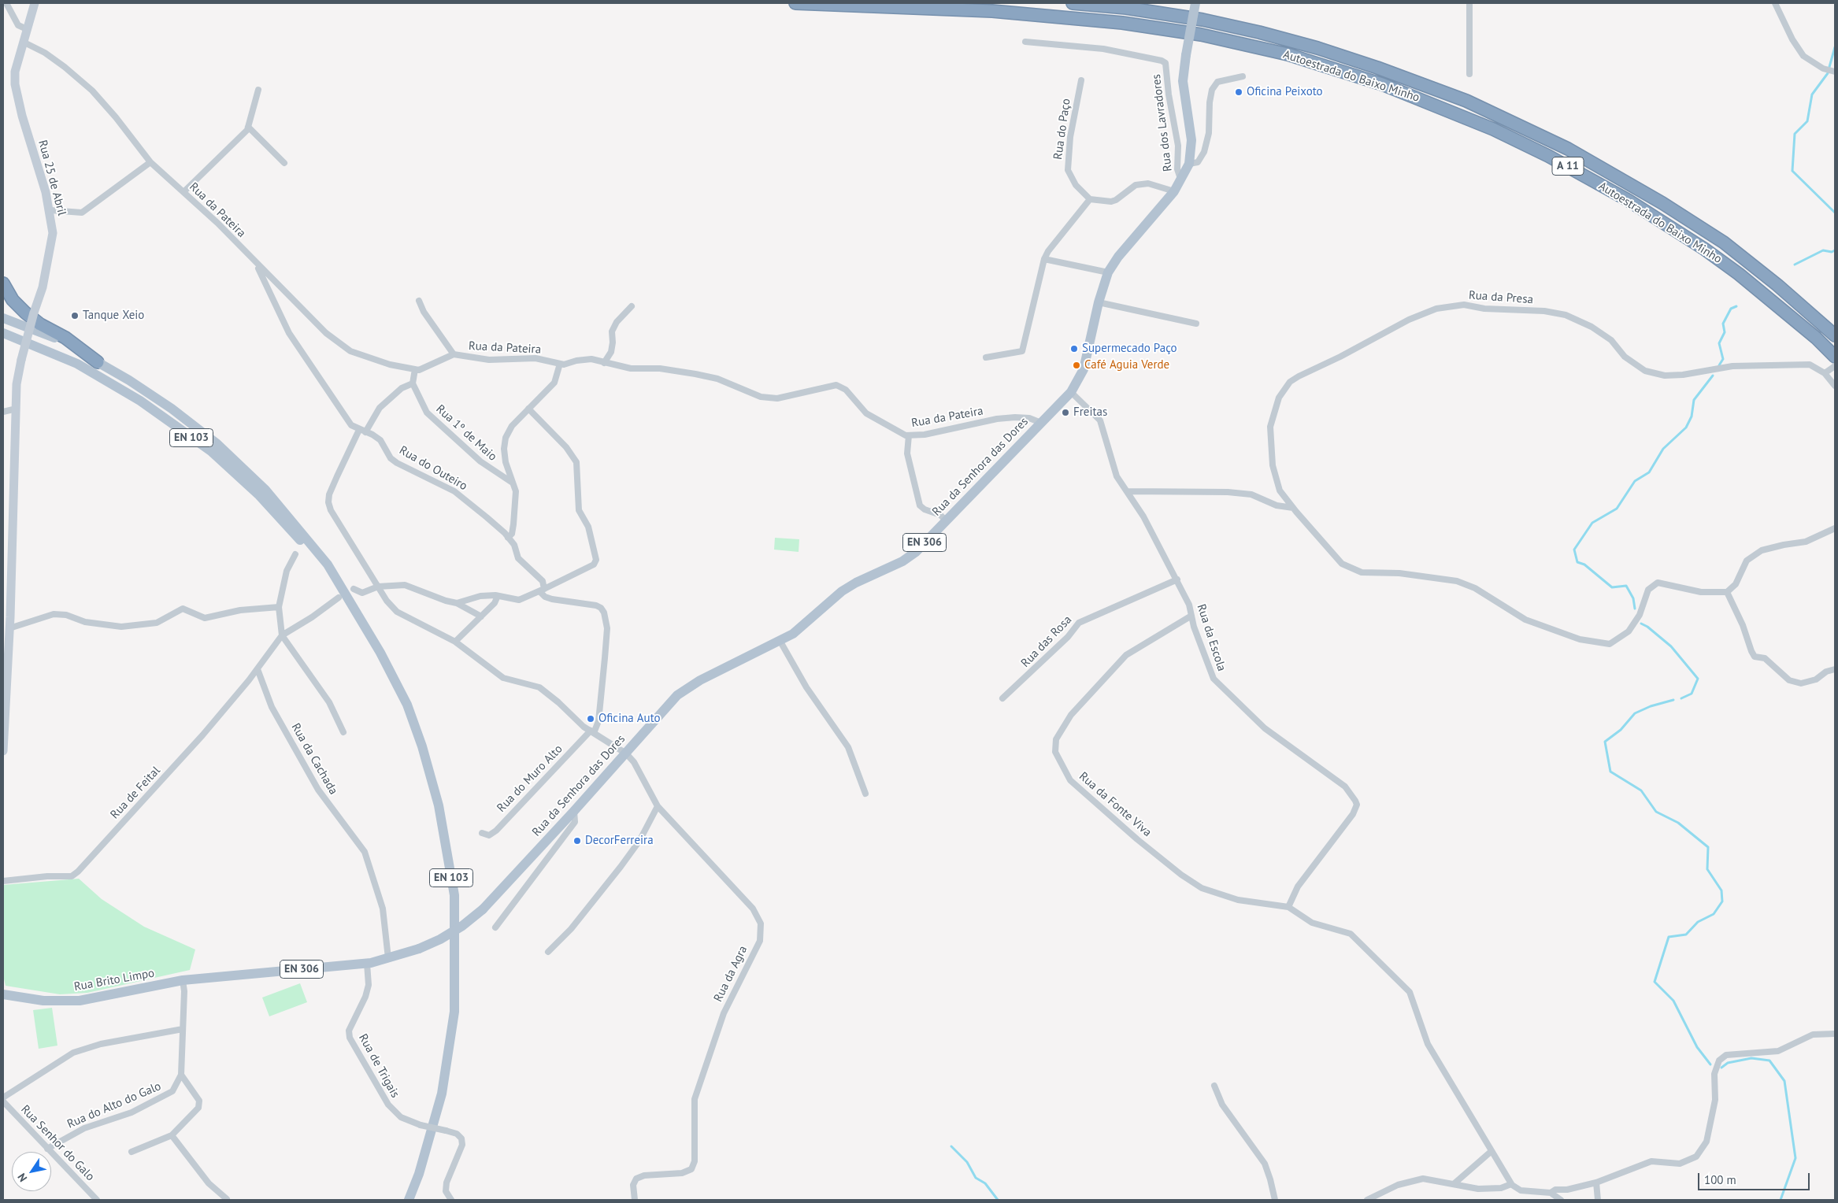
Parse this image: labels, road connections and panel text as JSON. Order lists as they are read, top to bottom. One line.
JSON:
{"streets":{"highway":["Autoestrada do Baixo Minho","A 11"],"main road":["Rua 25 de Abril","EN 103","Rua da Senhora das Dores","EN 306","Rua Brito Limpo"],"street":["Rua dos Lavradores","Rua do Paço","Rua da Pateira","Rua da Presa","Rua 1º de Maio","Rua do Outeiro","Rua da Escola","Rua das Rosa","Rua da Cachada","Rua do Muro Alto","Rua de Feital","Rua da Fonte Viva","Rua da Agra","Rua de Trigais","Rua do Alto do Galo","Rua Senhor do Galo"]},"crossings":[["Rua dos Lavradores","Rua da Senhora das Dores"],["Rua 25 de Abril","Rua da Pateira"],["Rua da Pateira","Rua da Senhora das Dores"],["Rua da Pateira","Rua do Outeiro"],["Rua da Senhora das Dores","Rua da Escola"],["Rua da Senhora das Dores","Rua da Cachada"],["Rua da Senhora das Dores","Rua da Agra"],["Rua da Senhora das Dores","Rua Brito Limpo"],["Rua da Senhora das Dores","Rua de Trigais"],["Rua da Senhora das Dores","Rua do Alto do Galo"],["Rua da Escola","Rua das Rosa"],["Rua da Escola","Rua da Fonte Viva"],["Rua da Cachada","Rua de Feital"],["Rua Brito Limpo","Rua do Alto do Galo"],["Rua do Alto do Galo","Rua Senhor do Galo"]],"places":["Oficina Peixoto","Tanque Xeio","Supermecado Paço","Café Aguia Verde","Freitas","Oficina Auto","DecorFerreira"],"scale_bar":"100 m","north":"bottom left"}
